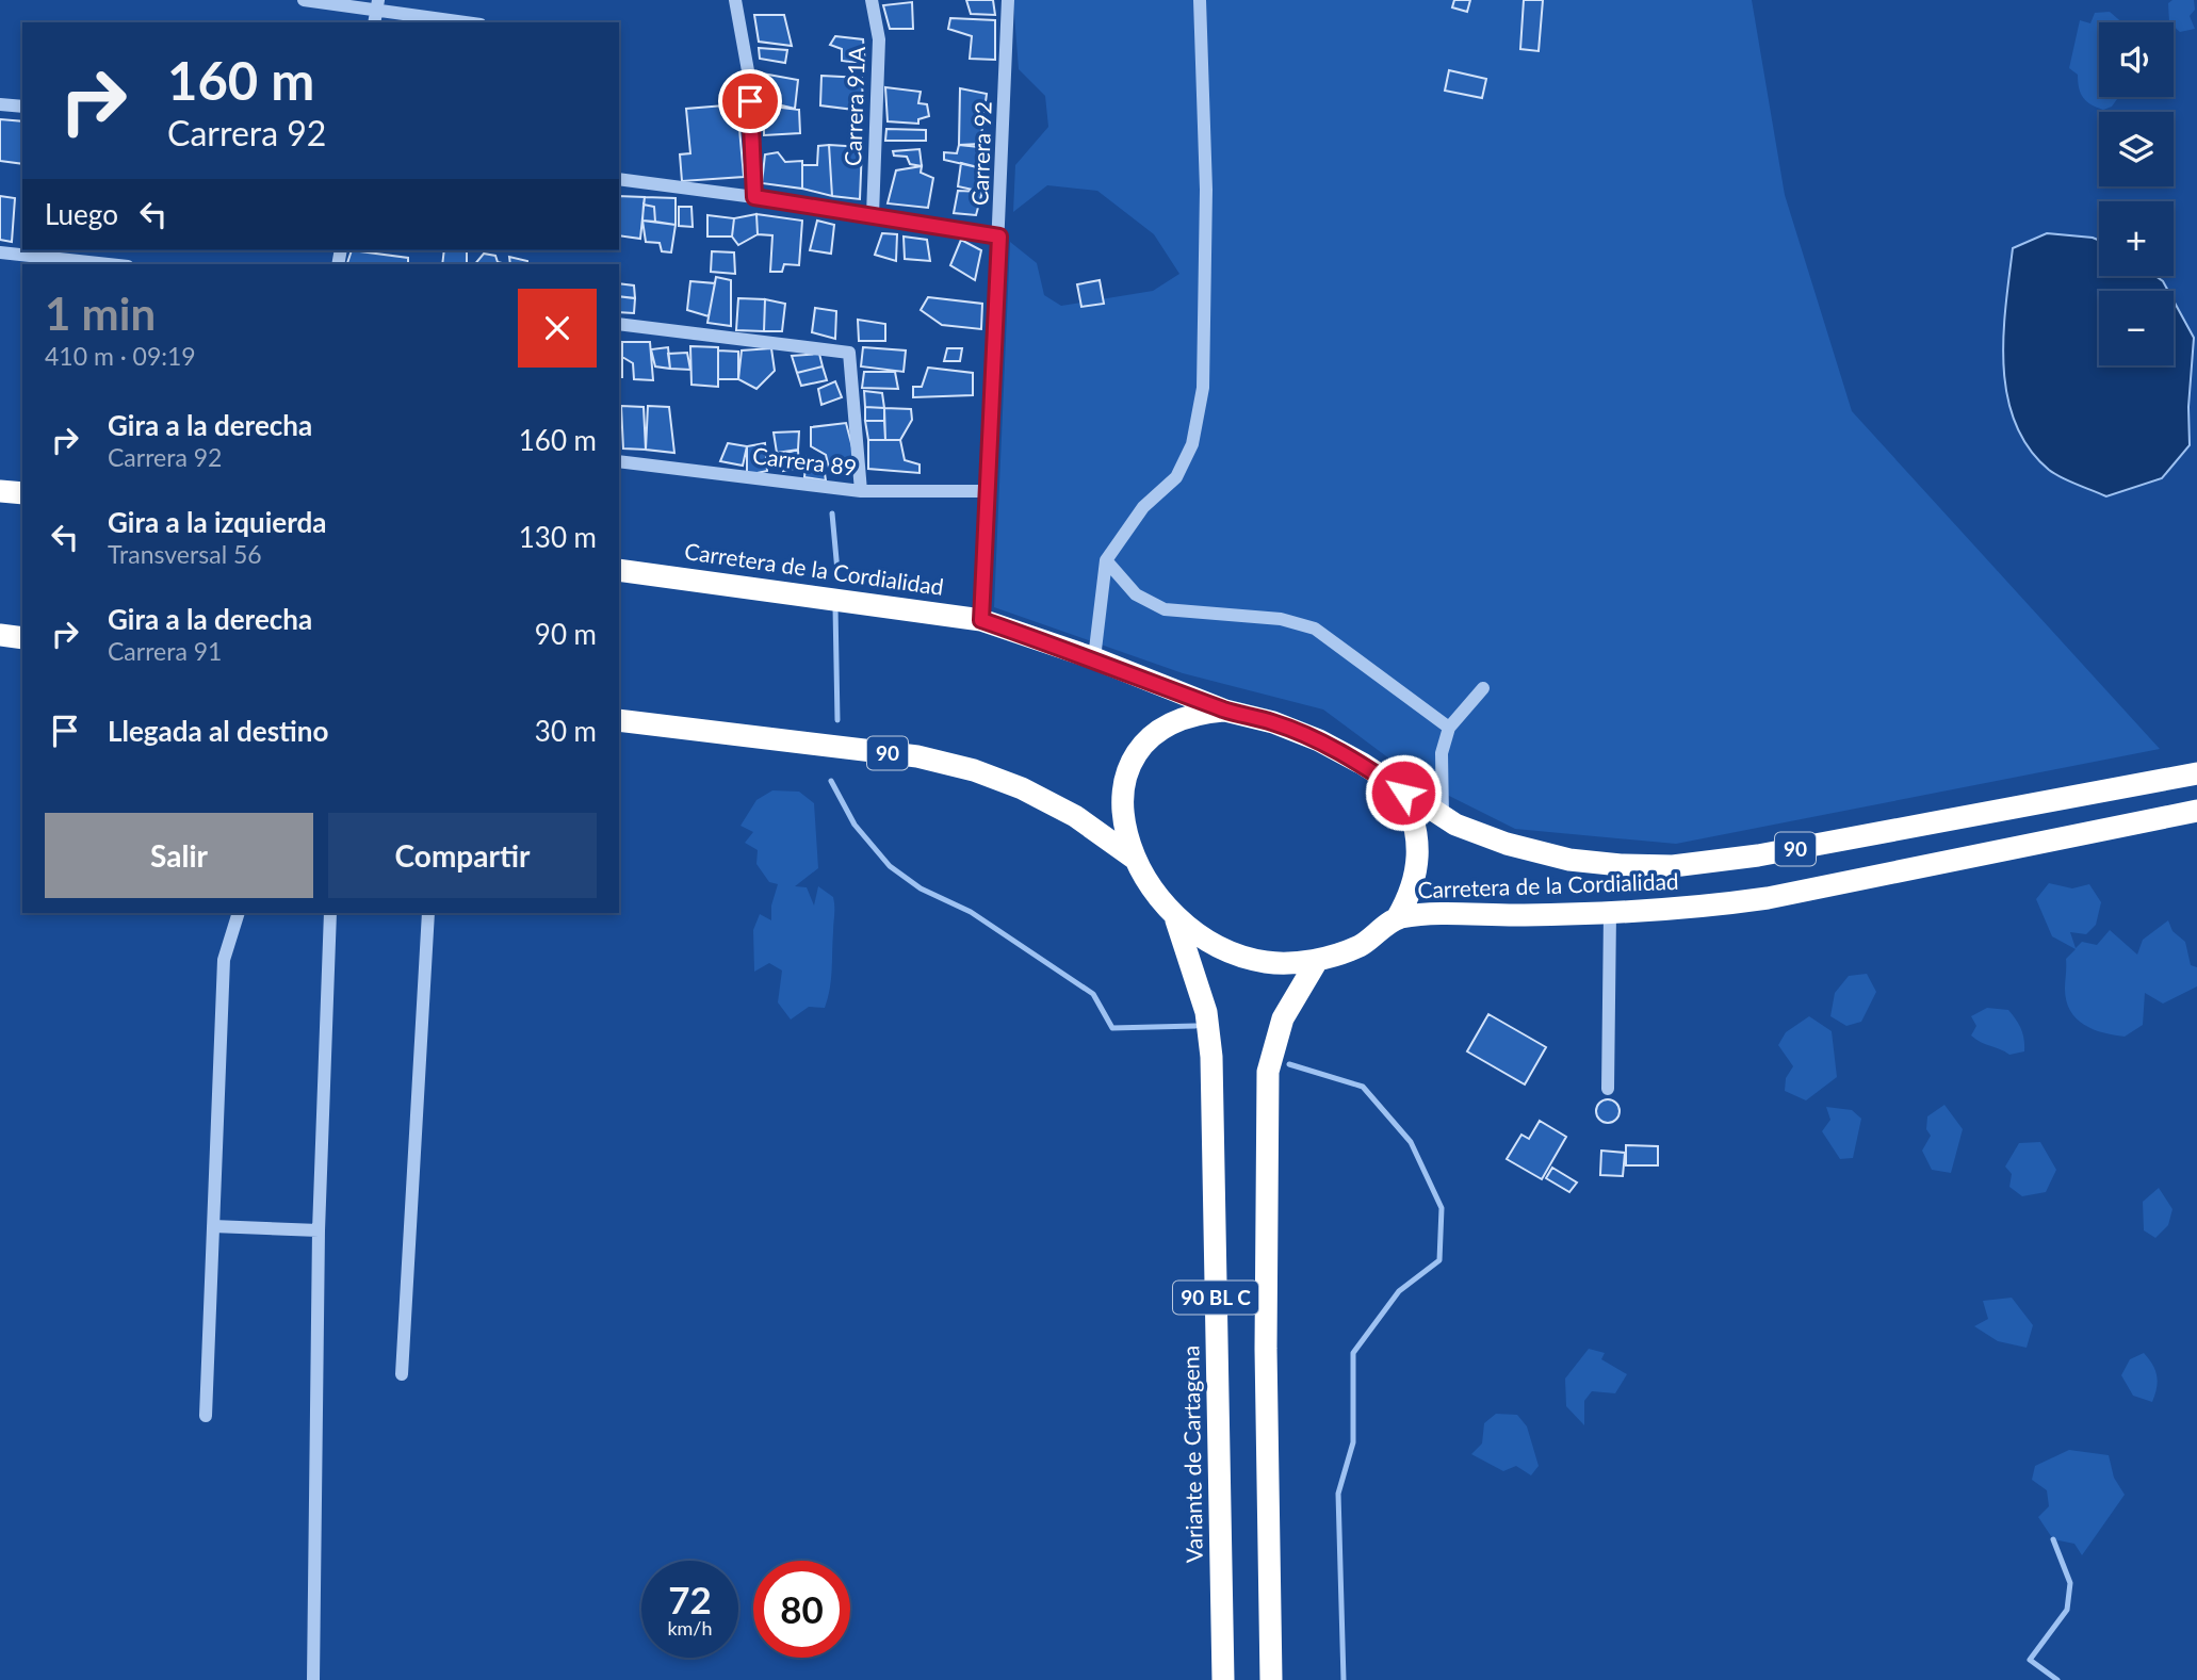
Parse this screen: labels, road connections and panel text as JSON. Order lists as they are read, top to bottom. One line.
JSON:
{"streets":{"highway":["Carretera de la Cordialidad","90","90 BL C","Variante de Cartagena"],"street":["Carrera 91A","Carrera 92","Carrera 89"]},"crossings":[["Carrera 92","Carrera 89"],["Carrera 92","Carretera de la Cordialidad"],["Carretera de la Cordialidad","90 BL C"],["Carretera de la Cordialidad","Variante de Cartagena"]],"page":{"map_buttons":["+","−"],"turn":["160 m","Carrera 92"],"then":"Luego","heading":["1 min","410 m · 09:19"],"list":[{"name":"Gira a la derecha","note":"Carrera 92","value":"160 m"},{"name":"Gira a la izquierda","note":"Transversal 56","value":"130 m"},{"name":"Gira a la derecha","note":"Carrera 91","value":"90 m"},{"name":"Llegada al destino","value":"30 m"}],"buttons":["Salir","Compartir"],"speed":"72 km/h","limit":"80"}}
